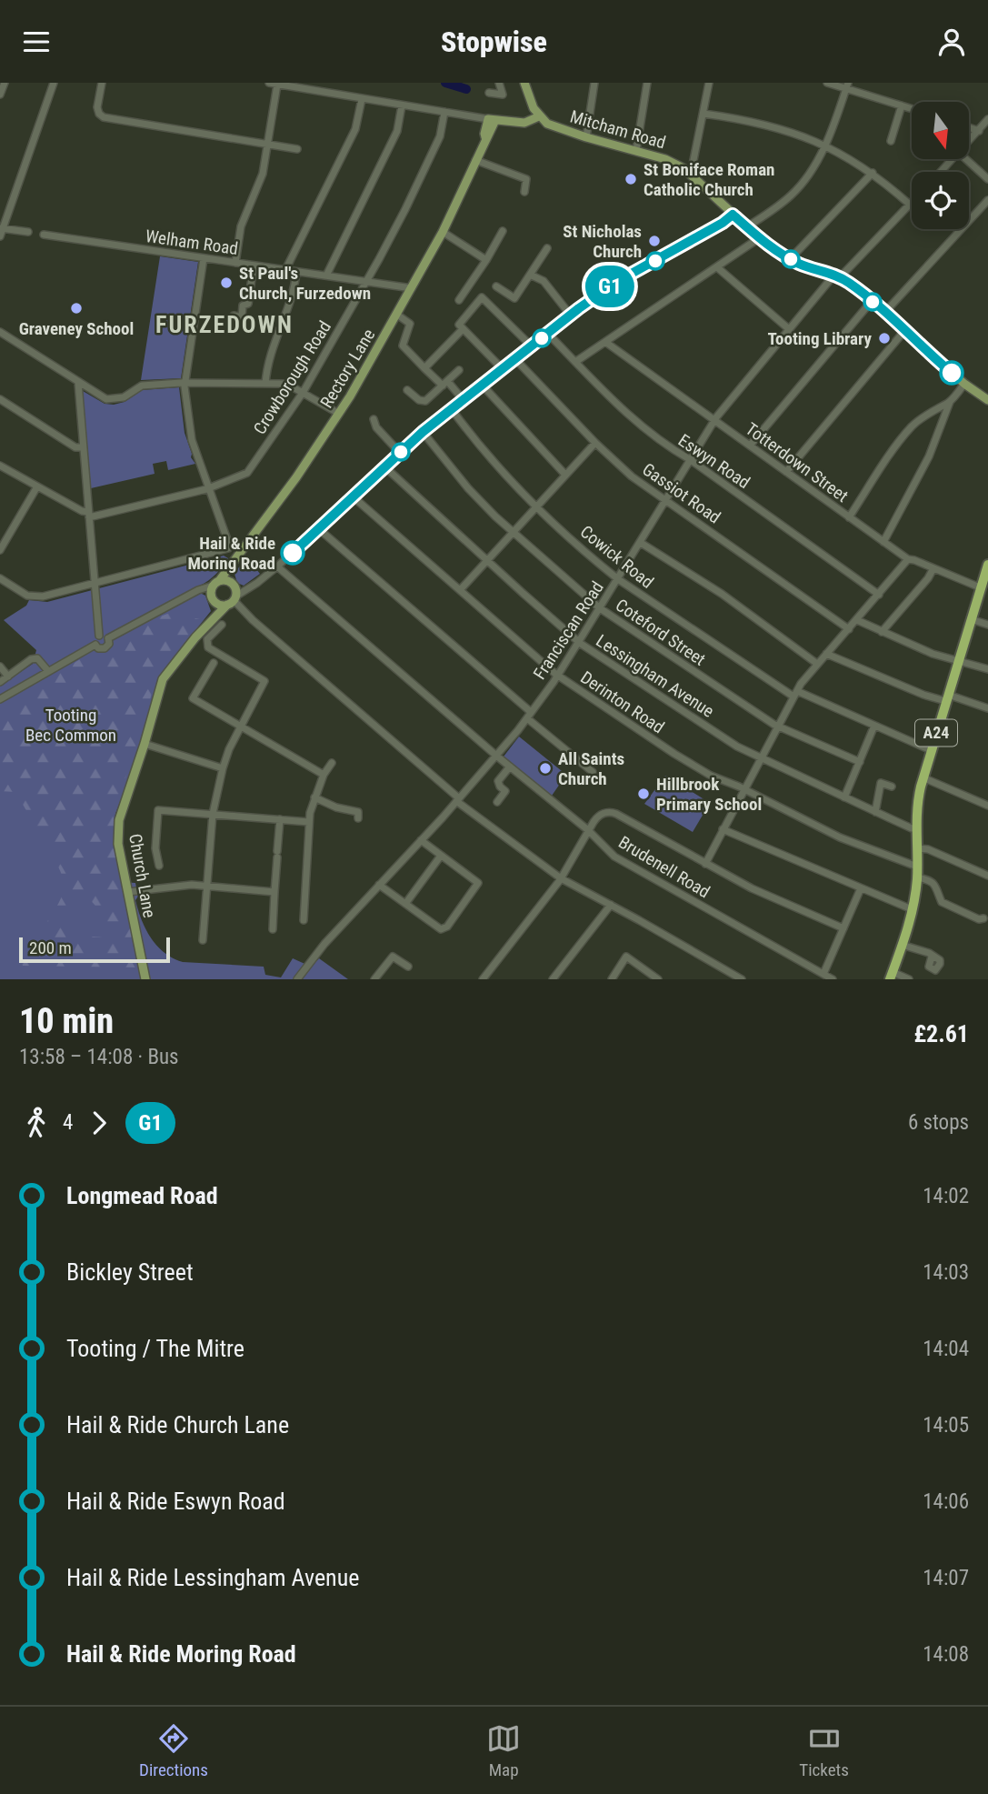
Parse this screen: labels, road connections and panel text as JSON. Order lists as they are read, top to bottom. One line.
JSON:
{"streets":{"highway":["A24"],"main road":["Mitcham Road","Rectory Lane","Church Lane"],"street":["Welham Road","Crowborough Road","Eswyn Road","Totterdown Street","Gassiot Road","Cowick Road","Franciscan Road","Coteford Street","Lessingham Avenue","Derinton Road","Brudenell Road"]},"crossings":[["Mitcham Road","Franciscan Road"],["Welham Road","Rectory Lane"],["Welham Road","Crowborough Road"],["Eswyn Road","Franciscan Road"],["Totterdown Street","Franciscan Road"],["Totterdown Street","A24"],["Gassiot Road","Franciscan Road"],["Cowick Road","Franciscan Road"],["Cowick Road","A24"],["Franciscan Road","Coteford Street"],["Franciscan Road","Lessingham Avenue"],["Franciscan Road","Derinton Road"],["Franciscan Road","Brudenell Road"],["Lessingham Avenue","A24"],["Derinton Road","A24"]],"districts":["FURZEDOWN"],"parks":["Tooting Bec Common"],"places":["St Boniface Roman Catholic Church","St Nicholas Church","St Paul's Church, Furzedown","Graveney School","Tooting Library","Hail & Ride Moring Road","All Saints Church","Hillbrook Primary School"],"lines":["bus line G1"],"scale_bar":"200 m","north":"bottom","page":{"header":"Stopwise","on_map":"G1","scale":"200 m","heading":["10 min","13:58 – 14:08 · Bus","£2.61"],"legs":["4","G1","6 stops"],"list":[{"name":"Longmead Road","value":"14:02"},{"name":"Bickley Street","value":"14:03"},{"name":"Tooting / The Mitre","value":"14:04"},{"name":"Hail & Ride Church Lane","value":"14:05"},{"name":"Hail & Ride Eswyn Road","value":"14:06"},{"name":"Hail & Ride Lessingham Avenue","value":"14:07"},{"name":"Hail & Ride Moring Road","value":"14:08"}],"tabs":["Directions","Map","Tickets"]}}
